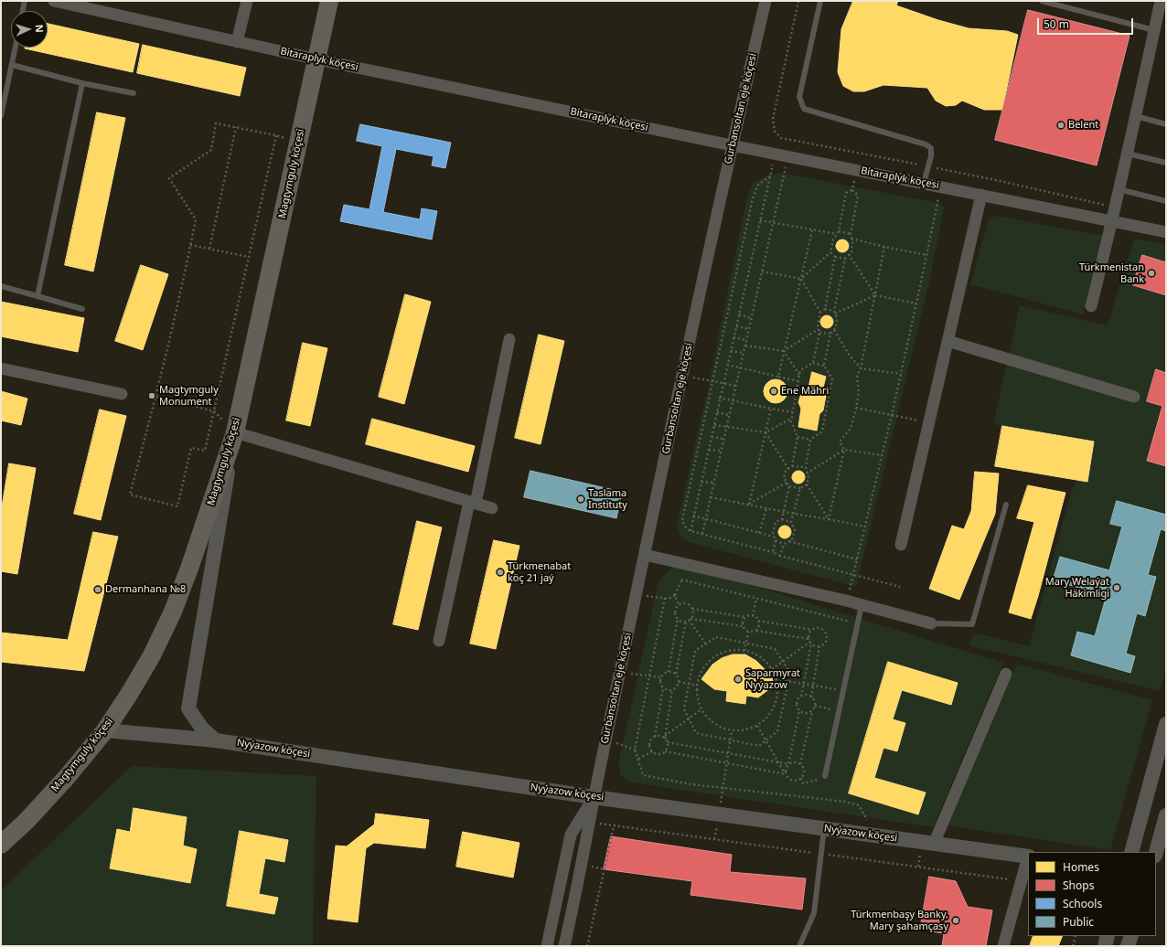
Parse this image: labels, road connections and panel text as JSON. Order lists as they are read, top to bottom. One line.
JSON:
{"streets":{"main road":["Magtymguly köçesi"],"street":["Bitaraplyk köçesi","Gurbansoltan eje köçesi","Nyýazow köçesi"]},"crossings":[["Bitaraplyk köçesi","Gurbansoltan eje köçesi"],["Bitaraplyk köçesi","Magtymguly köçesi"],["Gurbansoltan eje köçesi","Nyýazow köçesi"],["Magtymguly köçesi","Nyýazow köçesi"]],"places":["Belent","Türkmenistan Bank","Ene Mähri","Magtymguly Monument","Taslama Instituty","Türkmenabat köç 21 jaý","Mary Welaýat Häkimligi","Dermanhana №8","Saparmyrat Nyýazow","Türkmenbaşy Banky, Mary şahamçasy"],"legend":["Homes","Shops","Schools","Public"],"scale_bar":"50 m","north":"right"}
